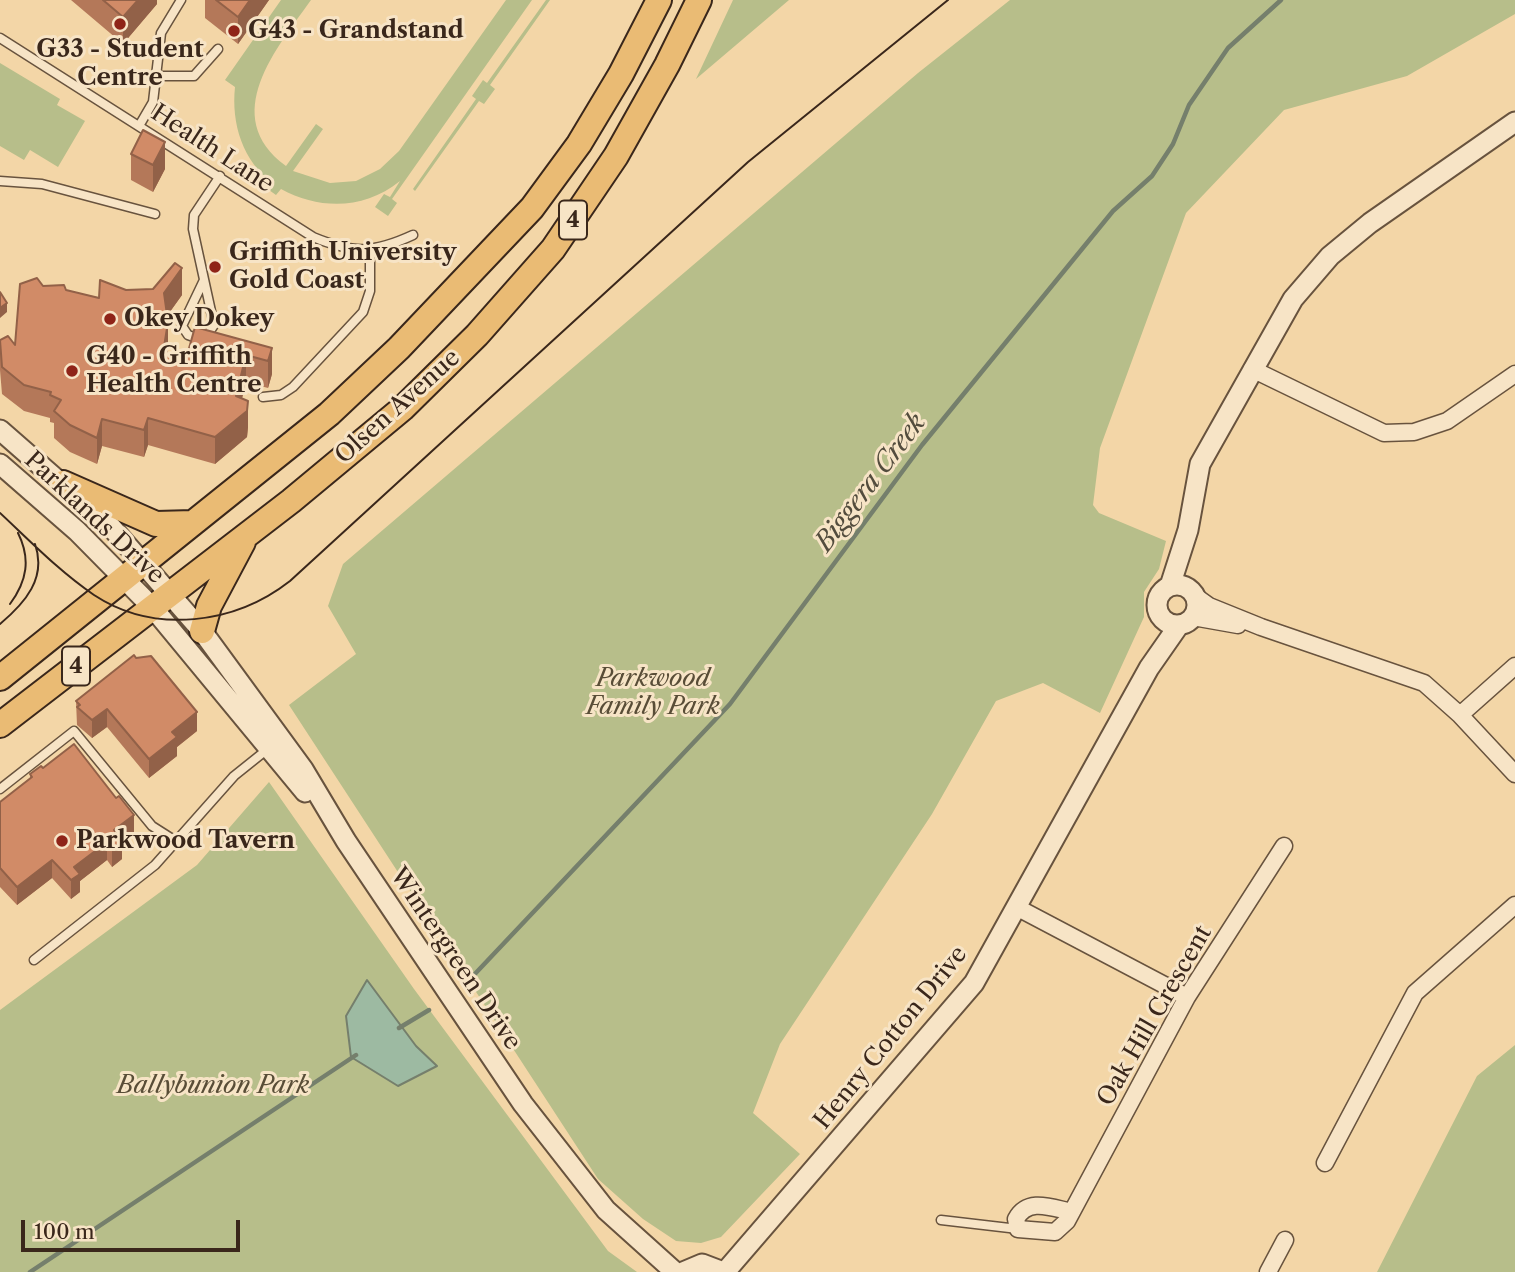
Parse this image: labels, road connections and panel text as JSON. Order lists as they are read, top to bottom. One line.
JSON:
{"streets":{"main road":["4","Olsen Avenue"],"street":["Parklands Drive","Wintergreen Drive","Oak Hill Crescent","Henry Cotton Drive"],"lane":["Health Lane"]},"crossings":[["Olsen Avenue","Parklands Drive"],["Olsen Avenue","Wintergreen Drive"],["Parklands Drive","Wintergreen Drive"]],"water":["Biggera Creek"],"parks":["Parkwood Family Park","Ballybunion Park"],"places":["G33 - Student Centre","G43 - Grandstand","Griffith University Gold Coast","Okey Dokey","G40 - Griffith Health Centre","Parkwood Tavern"],"scale_bar":"100 m"}
